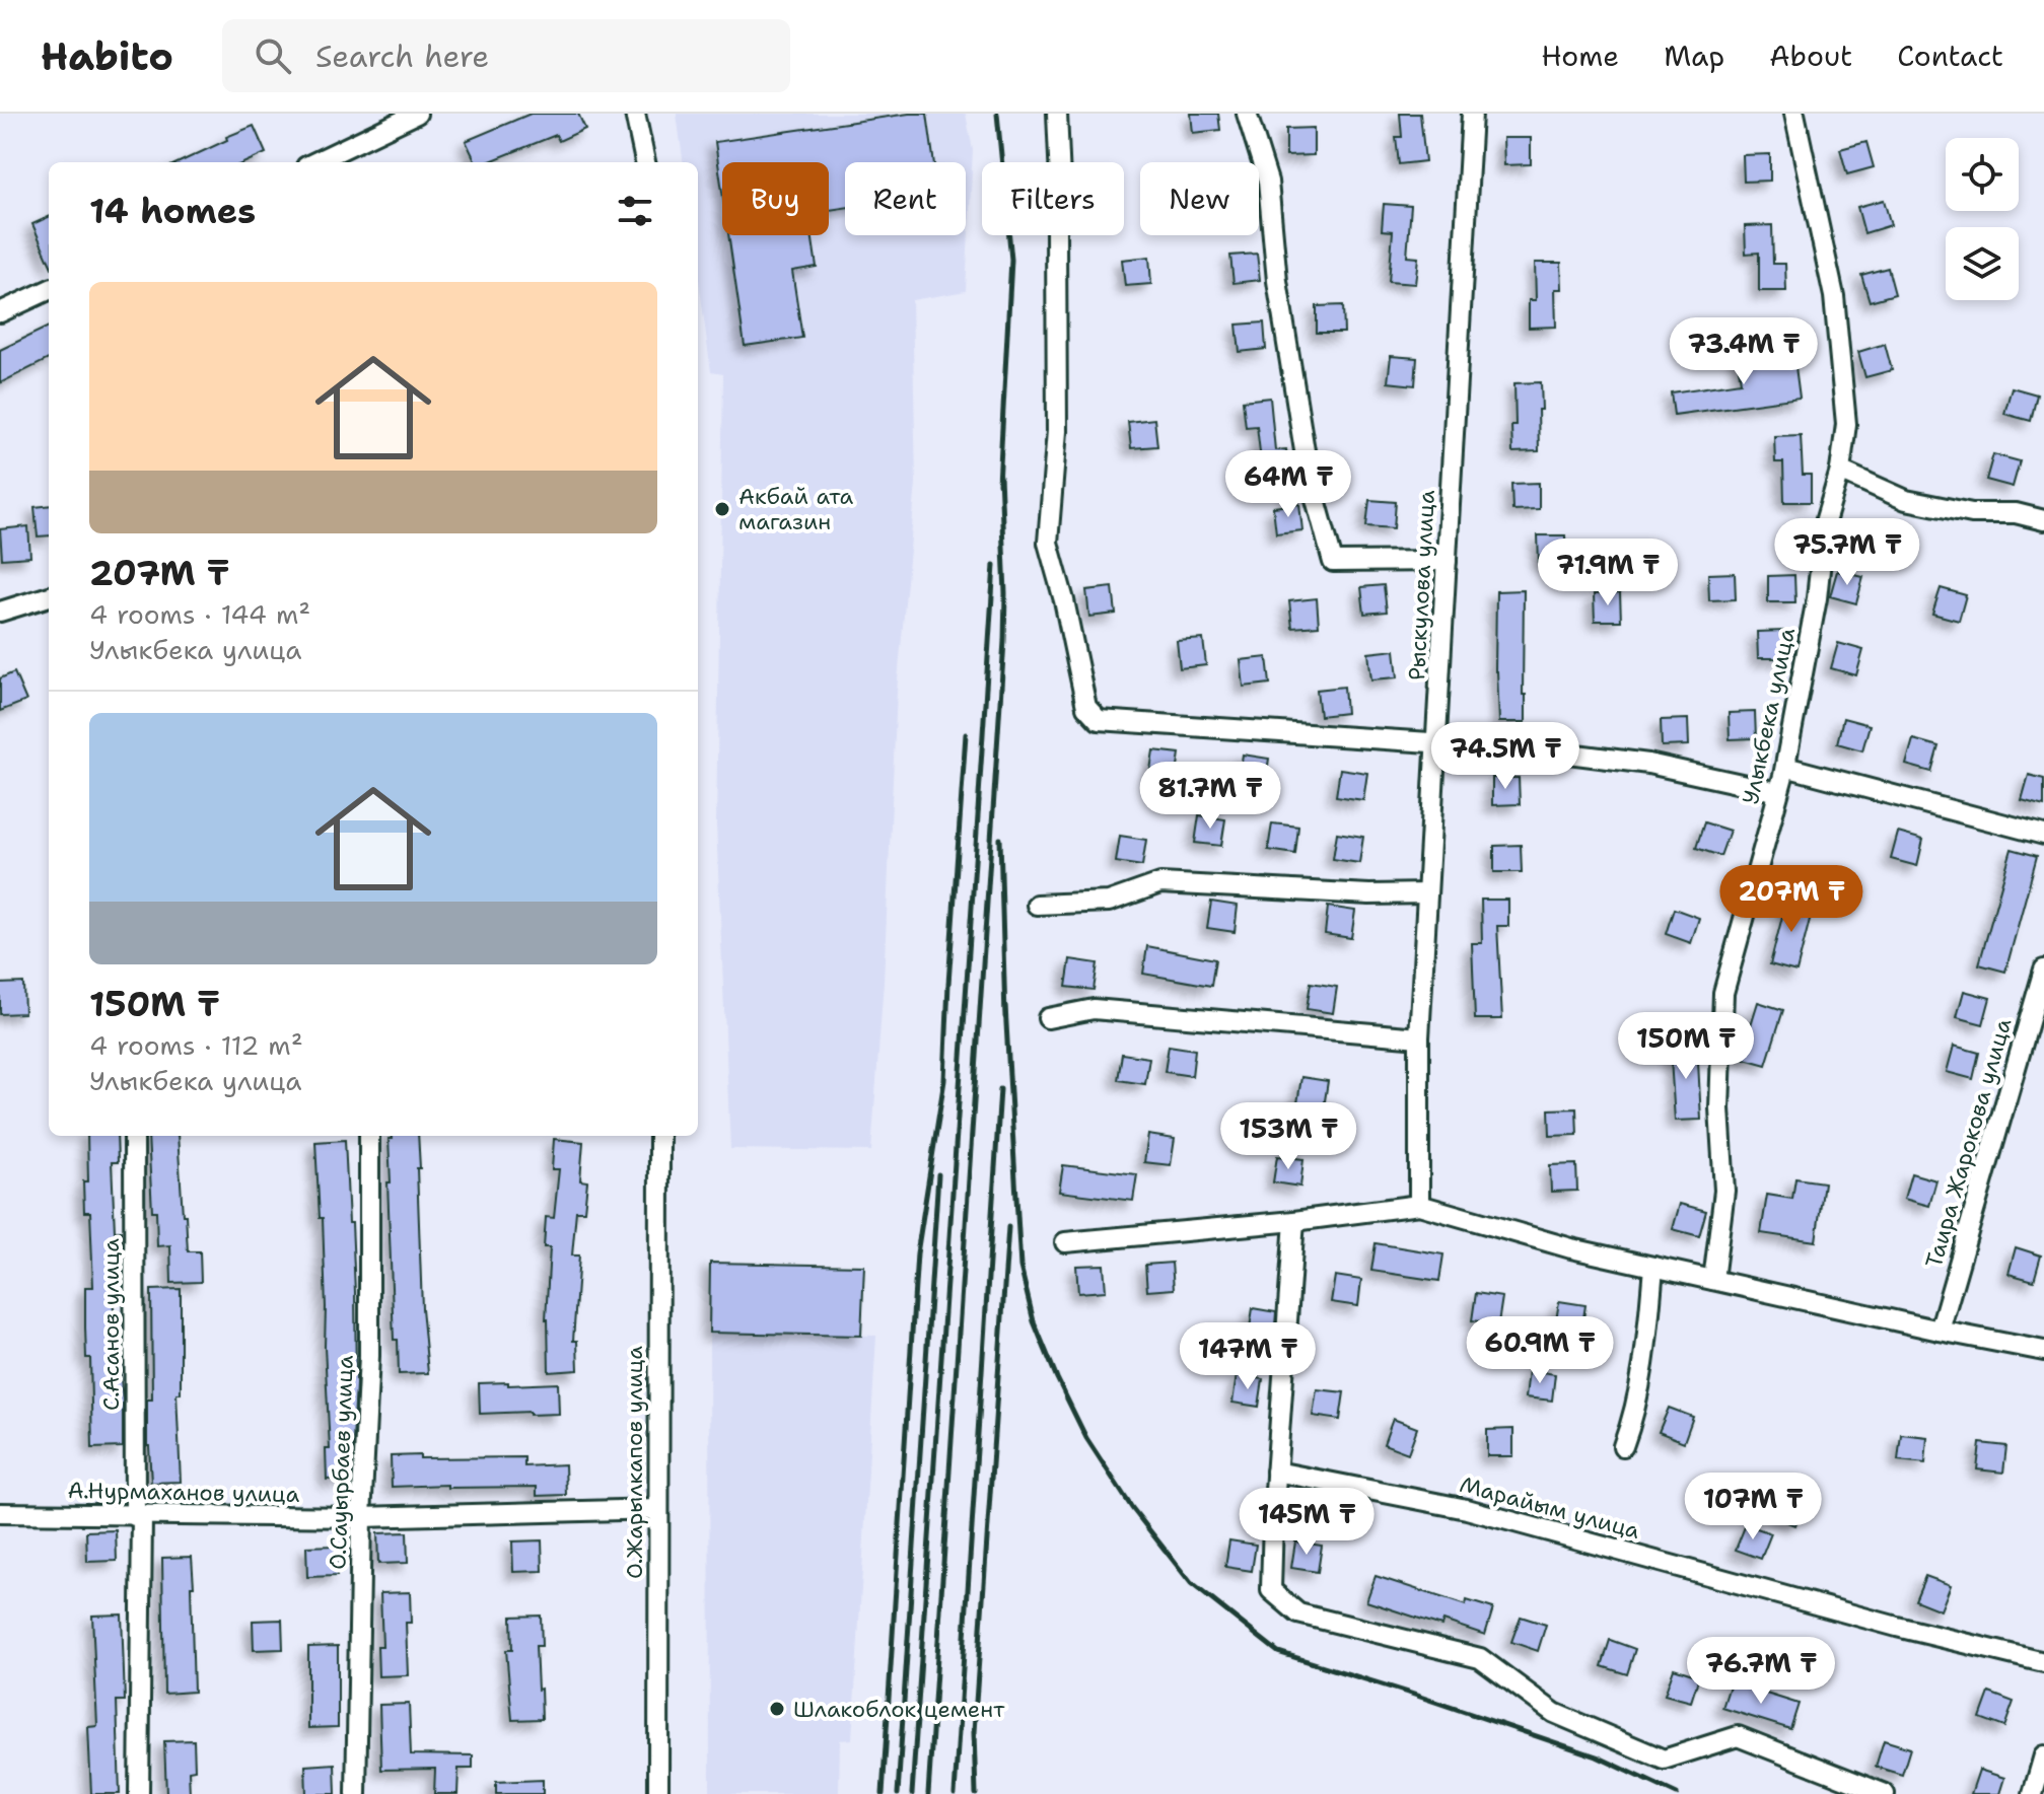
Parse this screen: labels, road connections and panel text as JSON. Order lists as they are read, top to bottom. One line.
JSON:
{"streets":{"street":["Рыскулова улица","Улыкбека улица","Таира Жарокова улица","С.Асанов улица","О.Сауырбаев улица","О.Жарылкапов улица","А.Нурмаханов улица","Марайым улица"]},"crossings":[["С.Асанов улица","А.Нурмаханов улица"],["О.Сауырбаев улица","А.Нурмаханов улица"],["О.Жарылкапов улица","А.Нурмаханов улица"]],"places":["Акбай ата магазин","Шлакоблок цемент"],"page":{"header":"Habito","search":"Search here","nav":["Home","Map","About","Contact"],"chip":["Buy","Rent","Filters","New"],"heading":"14 homes","list":[{"name":"207M ₸","note":"4 rooms · 144 m² · Улыкбека улица"},{"name":"150M ₸","note":"4 rooms · 112 m² · Улыкбека улица"}],"price":["73.4M ₸","64M ₸","75.7M ₸","71.9M ₸","74.5M ₸","81.7M ₸","207M ₸","150M ₸","153M ₸","60.9M ₸","147M ₸","107M ₸","145M ₸","76.7M ₸"]}}
